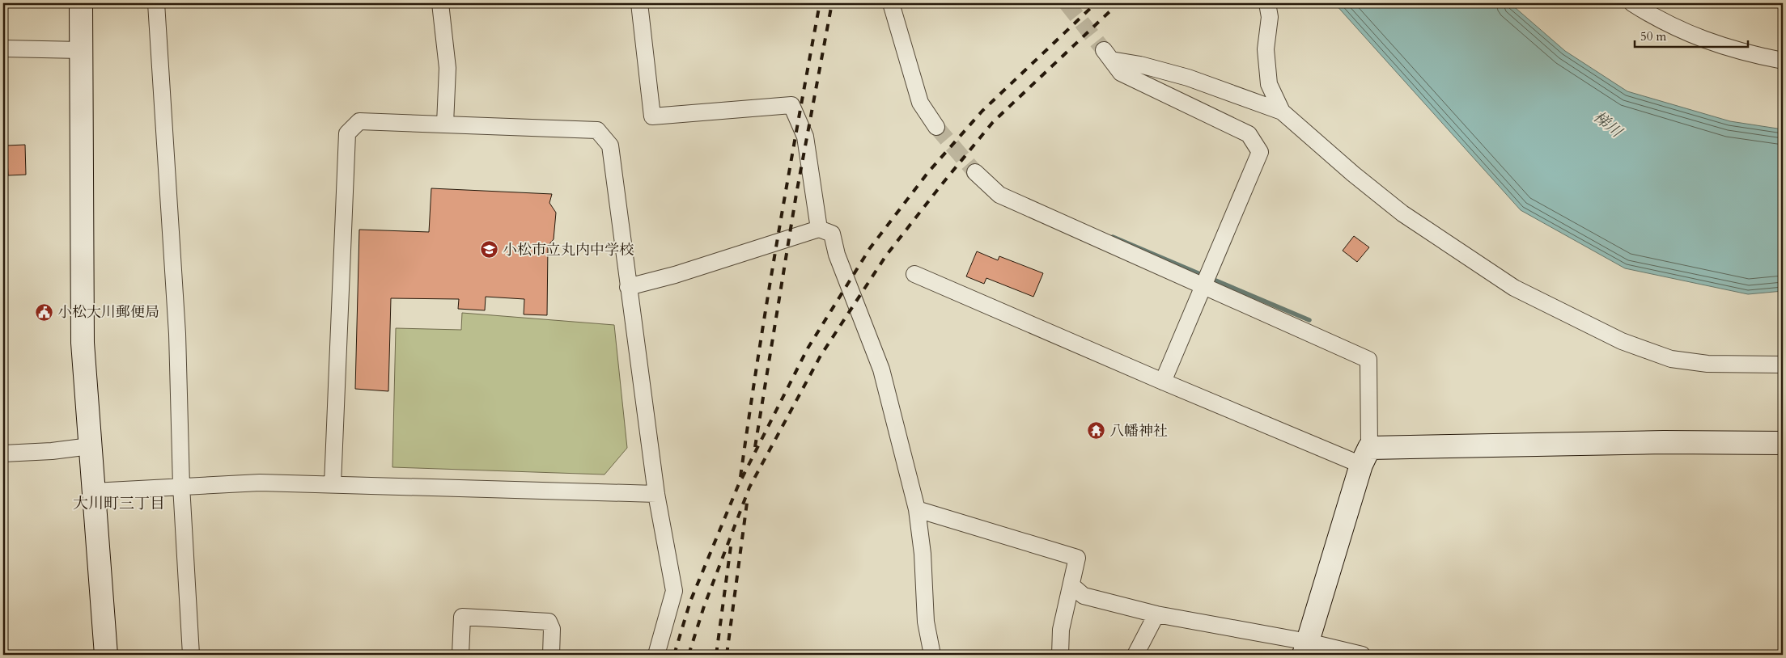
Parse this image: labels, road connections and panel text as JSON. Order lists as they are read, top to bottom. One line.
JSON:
{"districts":["大川町三丁目"],"water":["梯川"],"places":{"school or university":["小松市立丸内中学校"],"public building":["小松大川郵便局"],"temple":["八幡神社"]},"scale_bar":"50 m"}
